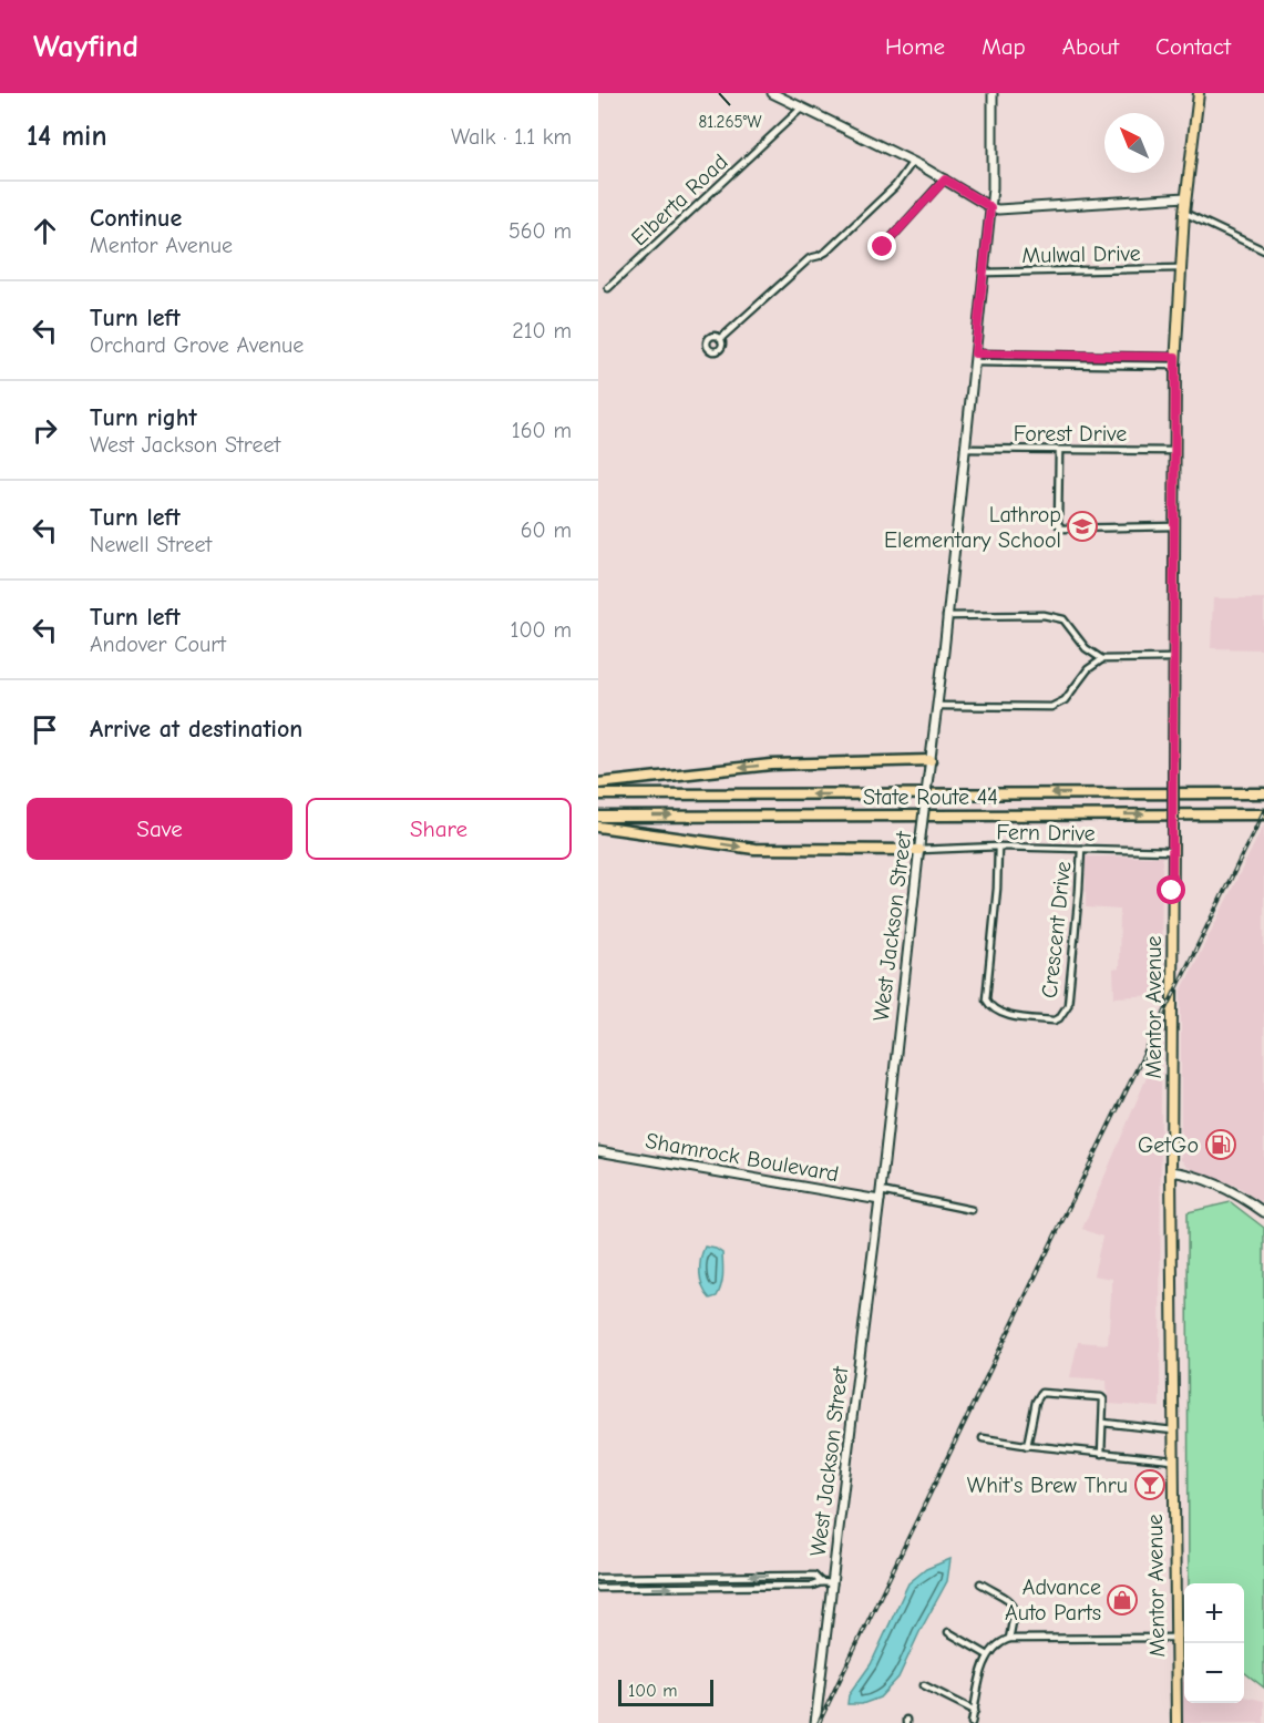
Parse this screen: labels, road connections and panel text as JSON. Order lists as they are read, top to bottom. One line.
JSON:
{"streets":{"highway":["State Route 44"],"main road":["Mentor Avenue"],"street":["Elberta Road","Mulwal Drive","Forest Drive","Fern Drive","West Jackson Street","Crescent Drive","Shamrock Boulevard"]},"crossings":[["Mulwal Drive","West Jackson Street"],["Mulwal Drive","Mentor Avenue"],["Forest Drive","West Jackson Street"],["Forest Drive","Mentor Avenue"],["Fern Drive","West Jackson Street"],["Fern Drive","Crescent Drive"],["Fern Drive","Mentor Avenue"],["West Jackson Street","Shamrock Boulevard"]],"places":{"school or university":["Lathrop Elementary School"],"fuel station":["GetGo"],"bar":["Whit's Brew Thru"],"shop":["Advance Auto Parts"]},"scale_bar":"100 m","north":"top left","page":{"header":"Wayfind","nav":["Home","Map","About","Contact"],"heading":["14 min","Walk · 1.1 km"],"list":[["Continue","Mentor Avenue","560 m"],["Turn left","Orchard Grove Avenue","210 m"],["Turn right","West Jackson Street","160 m"],["Turn left","Newell Street","60 m"],["Turn left","Andover Court","100 m"],"Arrive at destination"],"buttons":["Save","Share"],"map_buttons":["+","−"],"scale":"100 m"},"coordinates":["81.265°W"]}
